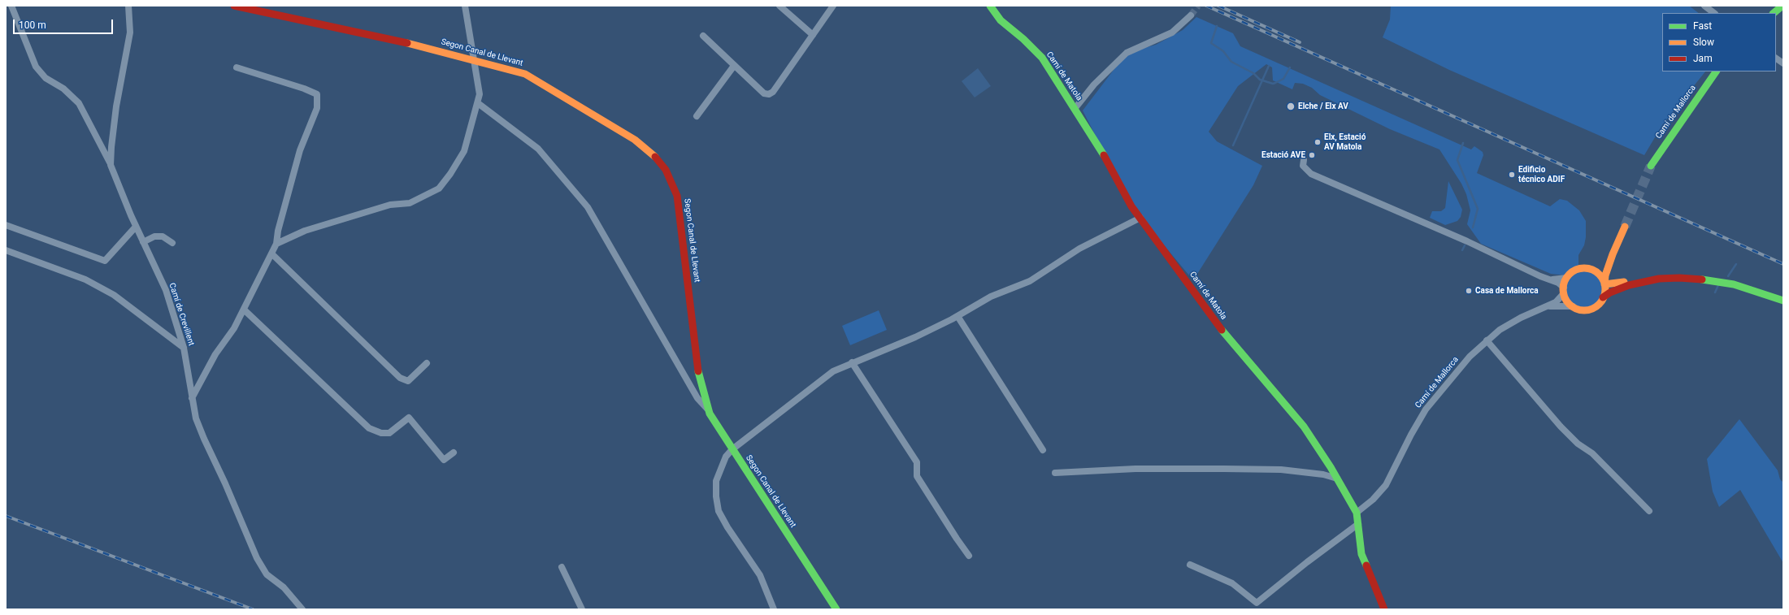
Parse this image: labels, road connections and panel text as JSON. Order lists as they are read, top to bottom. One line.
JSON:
{"streets":{"street":["Segon Canal de Llevant","Camí de Matola","Camí de Mallorca","Camí de Crevillent"]},"crossings":[["Camí de Matola","Camí de Mallorca"]],"places":["Elche / Elx AV","Elx, Estació AV Matola","Estació AVE","Edificio técnico ADIF","Casa de Mallorca"],"legend":["Fast","Slow","Jam"],"scale_bar":"100 m"}
